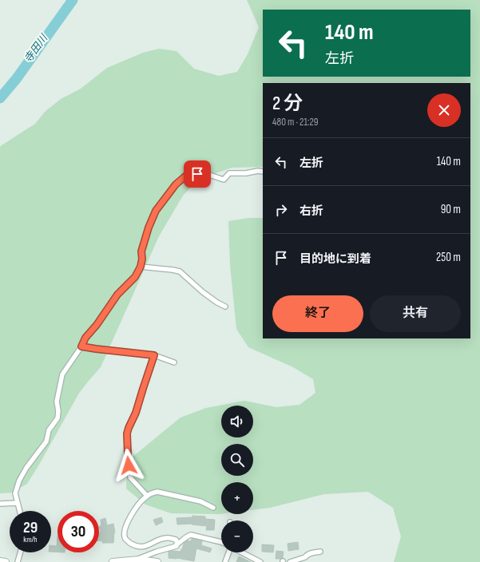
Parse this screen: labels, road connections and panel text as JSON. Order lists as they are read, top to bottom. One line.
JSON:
{"water":["寺田川"],"page":{"turn":["140 m","左折"],"heading":["2 分","480 m · 21:29"],"list":[{"name":"左折","value":"140 m"},{"name":"右折","value":"90 m"},{"name":"目的地に到着","value":"250 m"}],"buttons":["終了","共有"],"map_buttons":["+","−"],"speed":"29 km/h","limit":"30"}}
